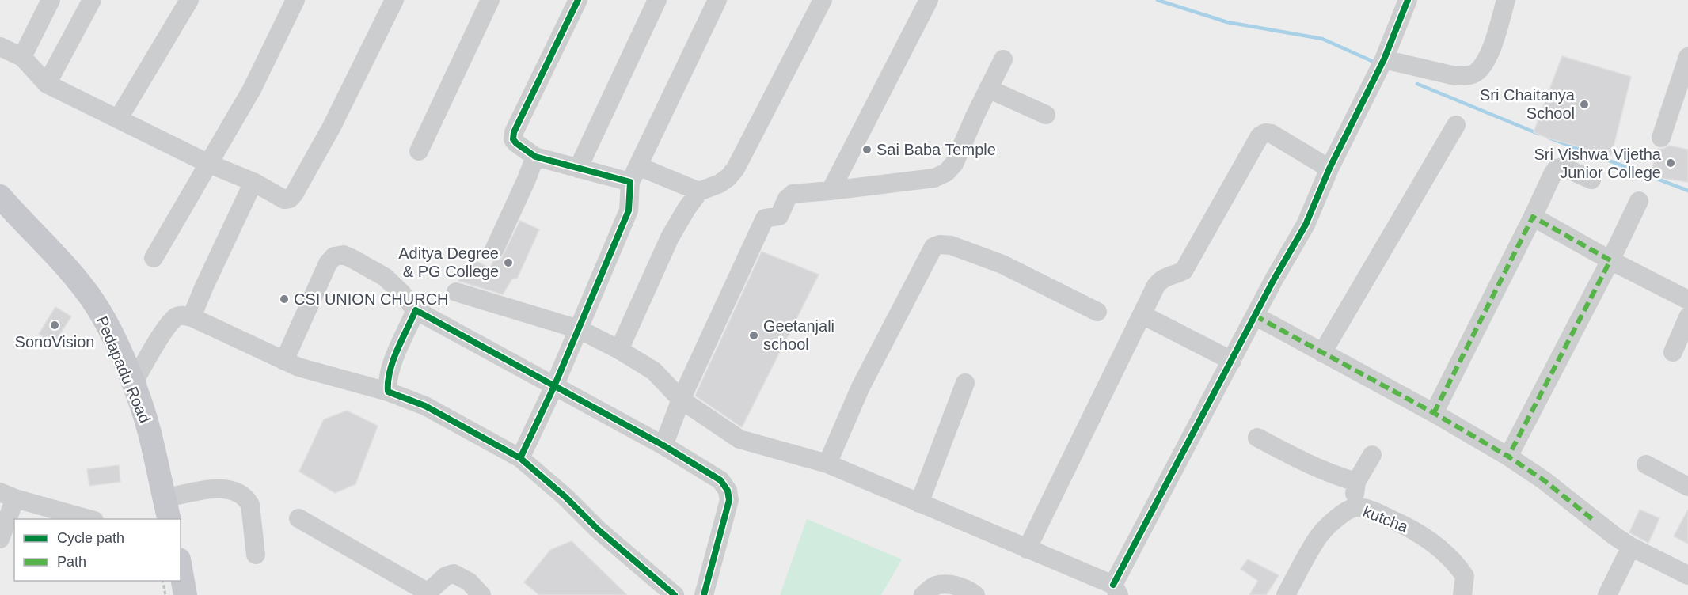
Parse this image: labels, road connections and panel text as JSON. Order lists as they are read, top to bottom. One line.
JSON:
{"streets":{"main road":["Pedapadu Road"],"street":["kutcha"]},"places":["Sri Chaitanya School","Sai Baba Temple","Sri Vishwa Vijetha Junior College","Aditya Degree & PG College","CSI UNION CHURCH","SonoVision","Geetanjali school"],"legend":["Cycle path","Path"]}
